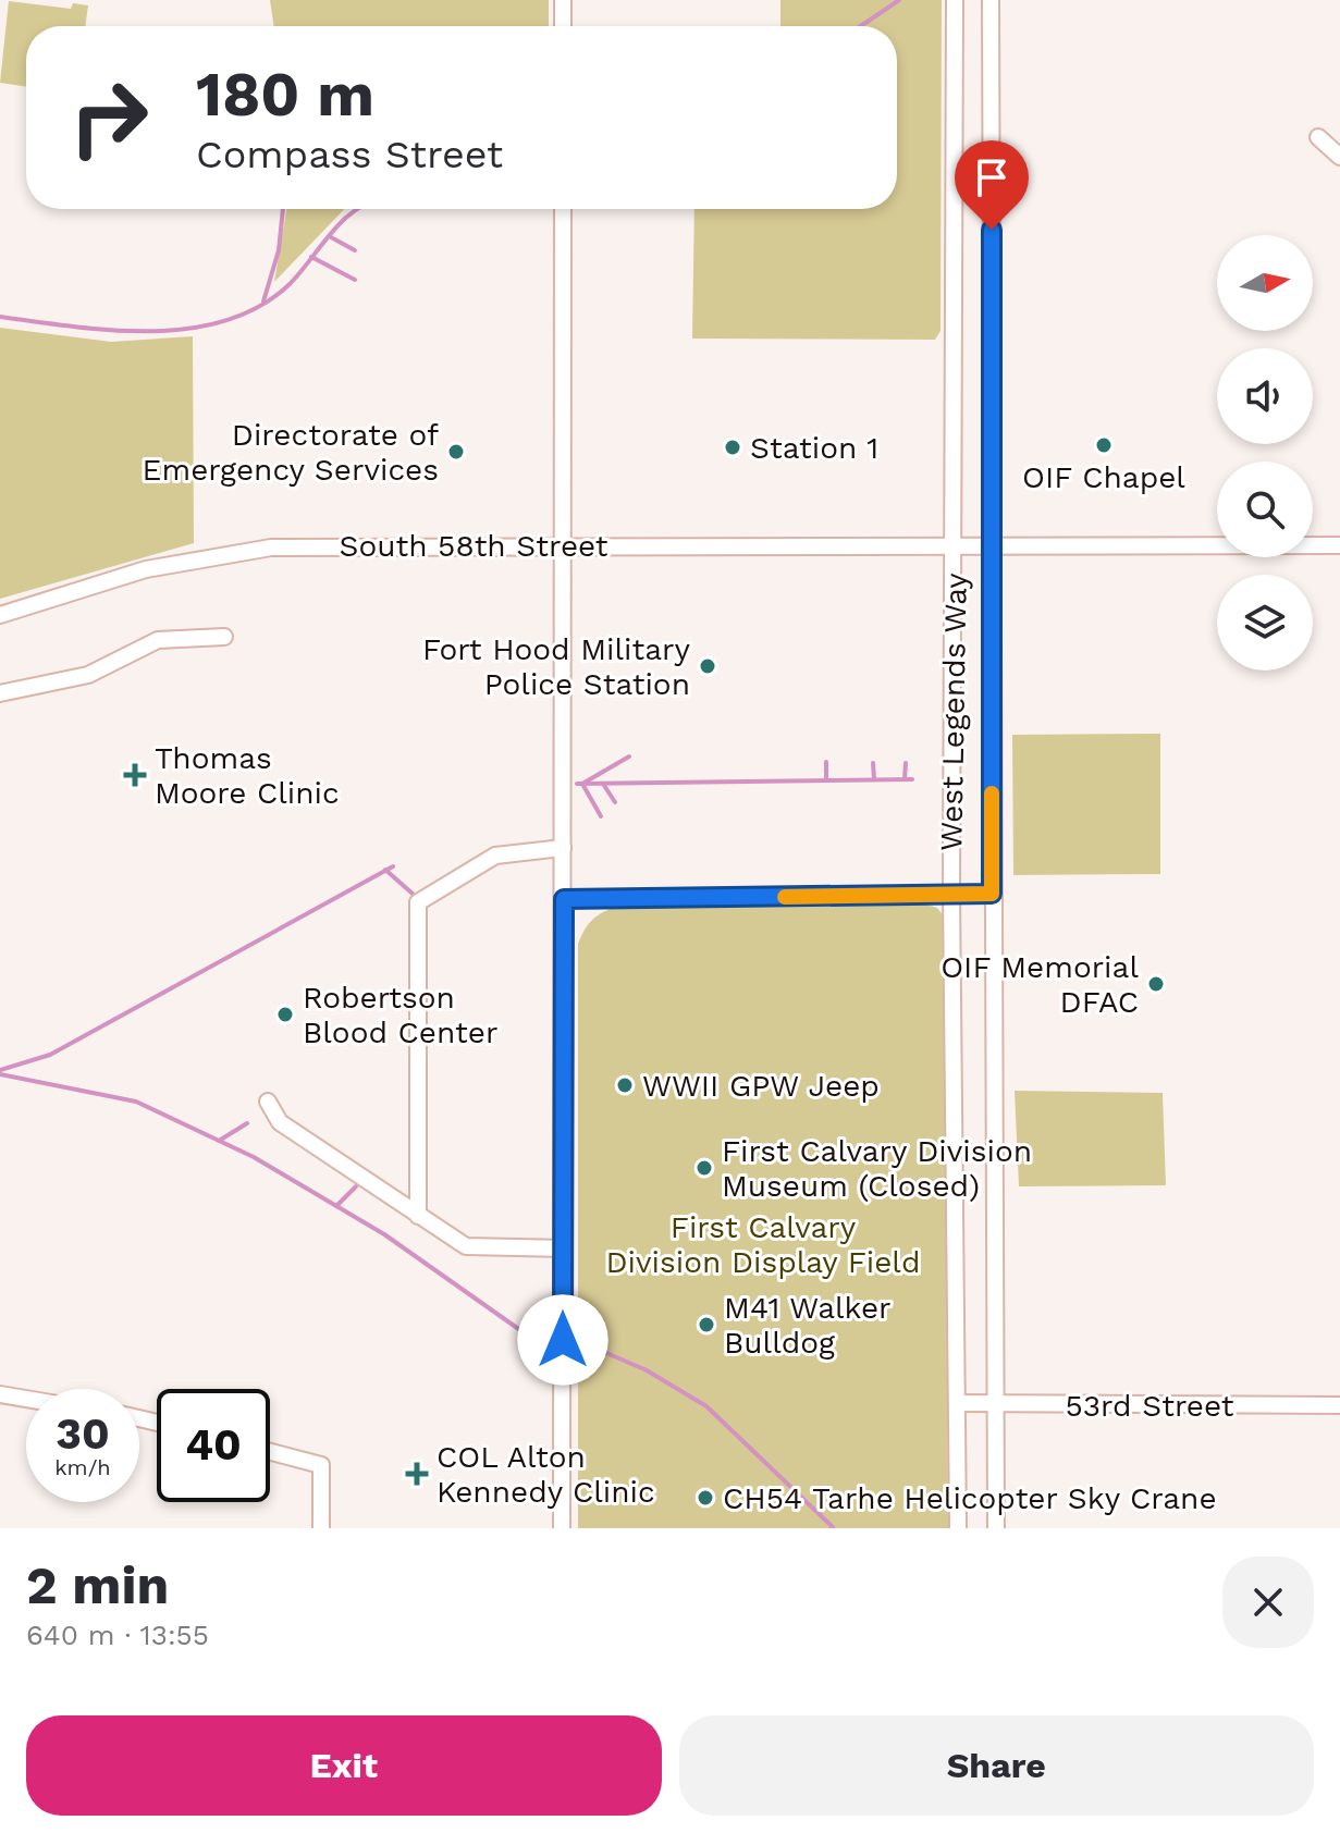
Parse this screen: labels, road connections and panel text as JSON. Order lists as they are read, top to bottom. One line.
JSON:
{"streets":{"street":["South 58th Street","West Legends Way","53rd Street"]},"crossings":[["South 58th Street","West Legends Way"],["West Legends Way","53rd Street"]],"parks":["First Calvary Division Display Field"],"places":{"other":["OIF Chapel","Station 1","Directorate of Emergency Services","Fort Hood Military Police Station","OIF Memorial DFAC","Robertson Blood Center","WWII GPW Jeep","First Calvary Division Museum (Closed)","M41 Walker Bulldog","CH54 Tarhe Helicopter Sky Crane"],"health":["Thomas Moore Clinic","COL Alton Kennedy Clinic"]},"north":"right","page":{"turn":["180 m","Compass Street"],"speed":"30 km/h","limit":"40","heading":["2 min","640 m · 13:55"],"buttons":["Exit","Share"]}}
